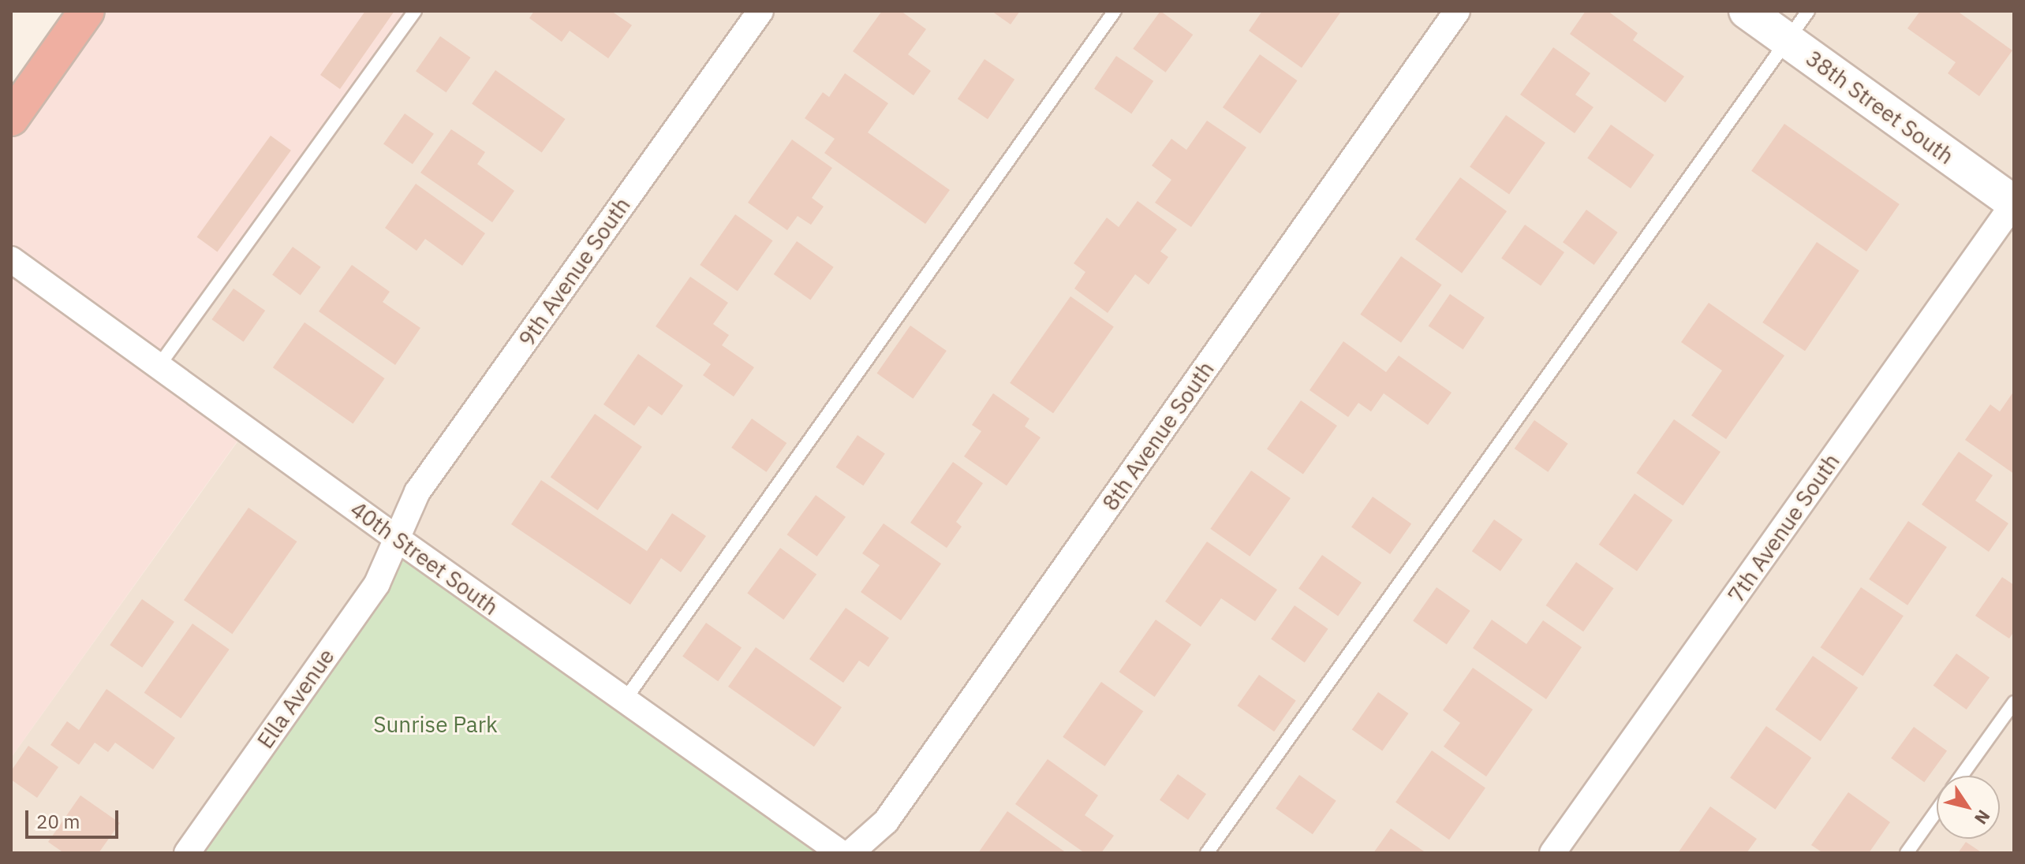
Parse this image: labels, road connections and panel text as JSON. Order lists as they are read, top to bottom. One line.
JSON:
{"streets":{"main road":["38th Street South"],"street":["9th Avenue South","8th Avenue South","7th Avenue South","40th Street South","Ella Avenue"]},"crossings":[["38th Street South","7th Avenue South"],["9th Avenue South","40th Street South"],["9th Avenue South","Ella Avenue"],["40th Street South","Ella Avenue"]],"parks":["Sunrise Park"],"scale_bar":"20 m","north":"bottom right"}
